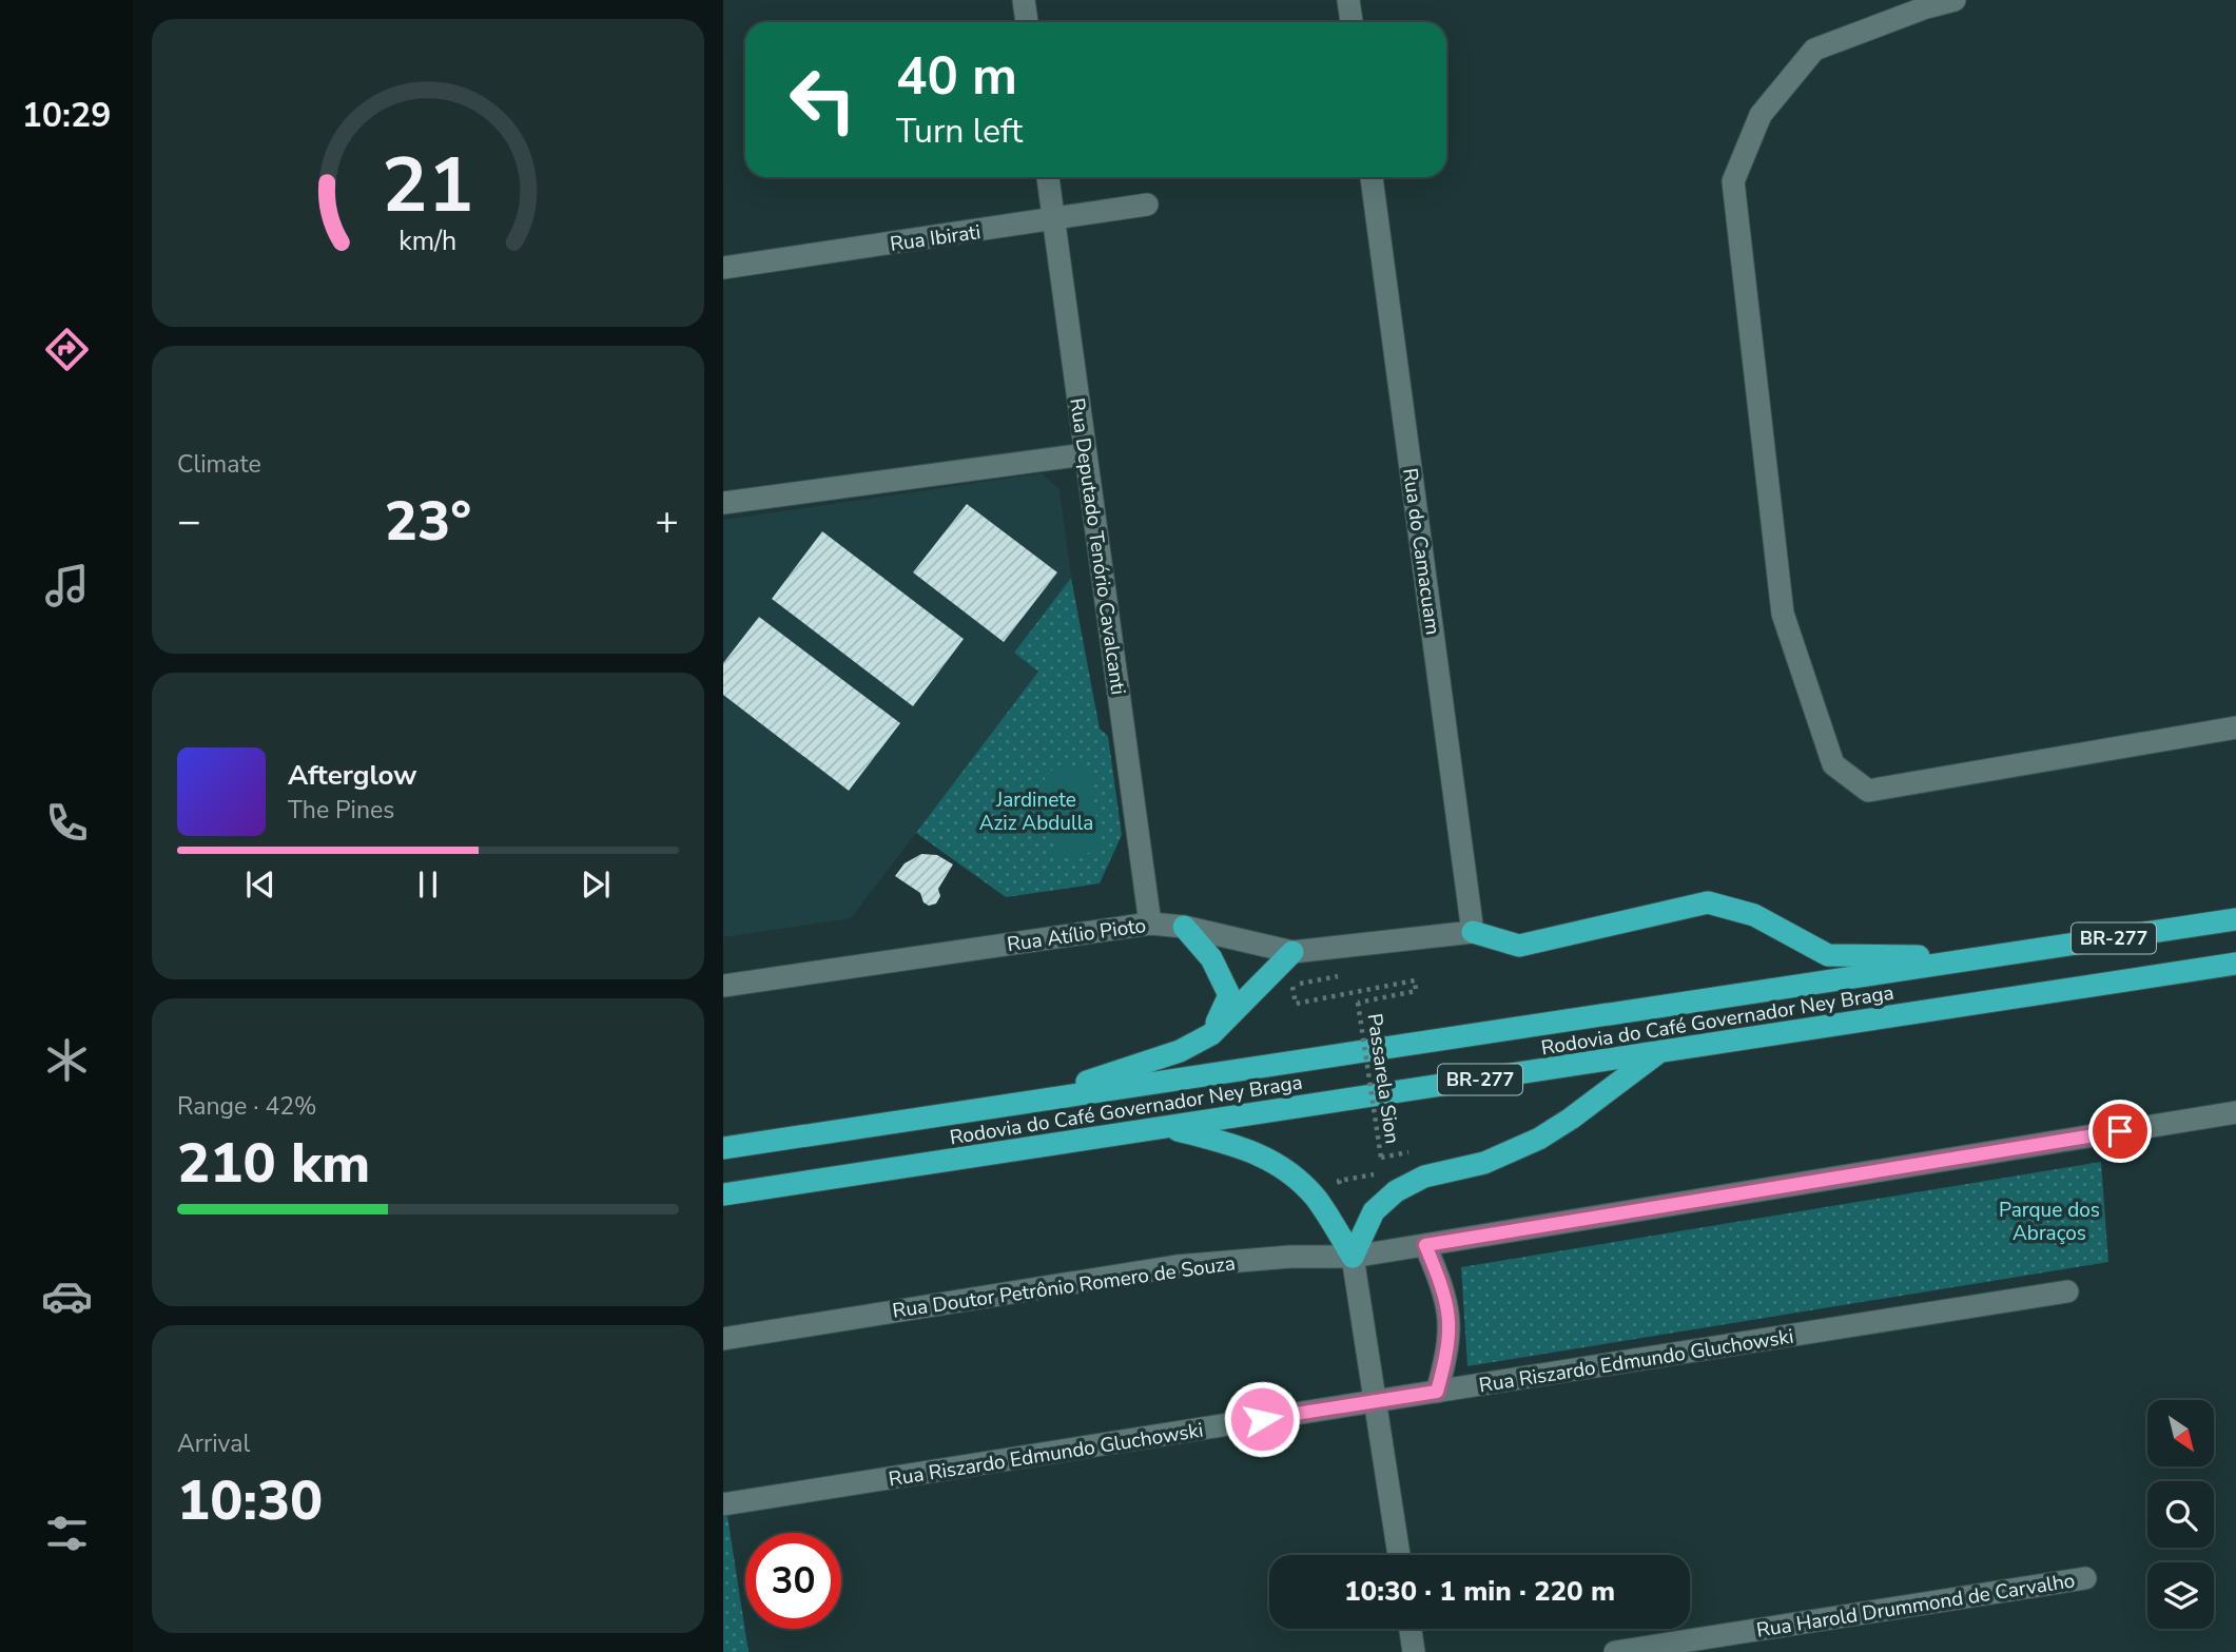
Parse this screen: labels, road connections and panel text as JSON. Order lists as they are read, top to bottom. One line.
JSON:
{"streets":{"highway":["BR-277","Rodovia do Café Governador Ney Braga"],"street":["Rua Ibirati","Rua Deputado Tenório Cavalcanti","Rua do Camacuam","Rua Atílio Pioto","Rua Doutor Petrônio Romero de Souza","Rua Riszardo Edmundo Gluchowski","Rua Harold Drummond de Carvalho"],"path":["Passarela Sion"]},"crossings":[["Rua Ibirati","Rua Deputado Tenório Cavalcanti"],["Rua Deputado Tenório Cavalcanti","Rua Atílio Pioto"],["Rua do Camacuam","Rua Atílio Pioto"],["Rua Atílio Pioto","Passarela Sion"]],"parks":["Jardinete Aziz Abdulla","Parque dos Abraços"],"north":"bottom right","page":{"tabs":"10:29","turn":["40 m","Turn left"],"tile":["Climate",["Range · 42%","210 km"],["Arrival","10:30"]],"heat":["−","23°","+"],"song":["Afterglow","The Pines"],"limit":"30","trip":"10:30 · 1 min · 220 m","gauge":["21","km/h"]}}
